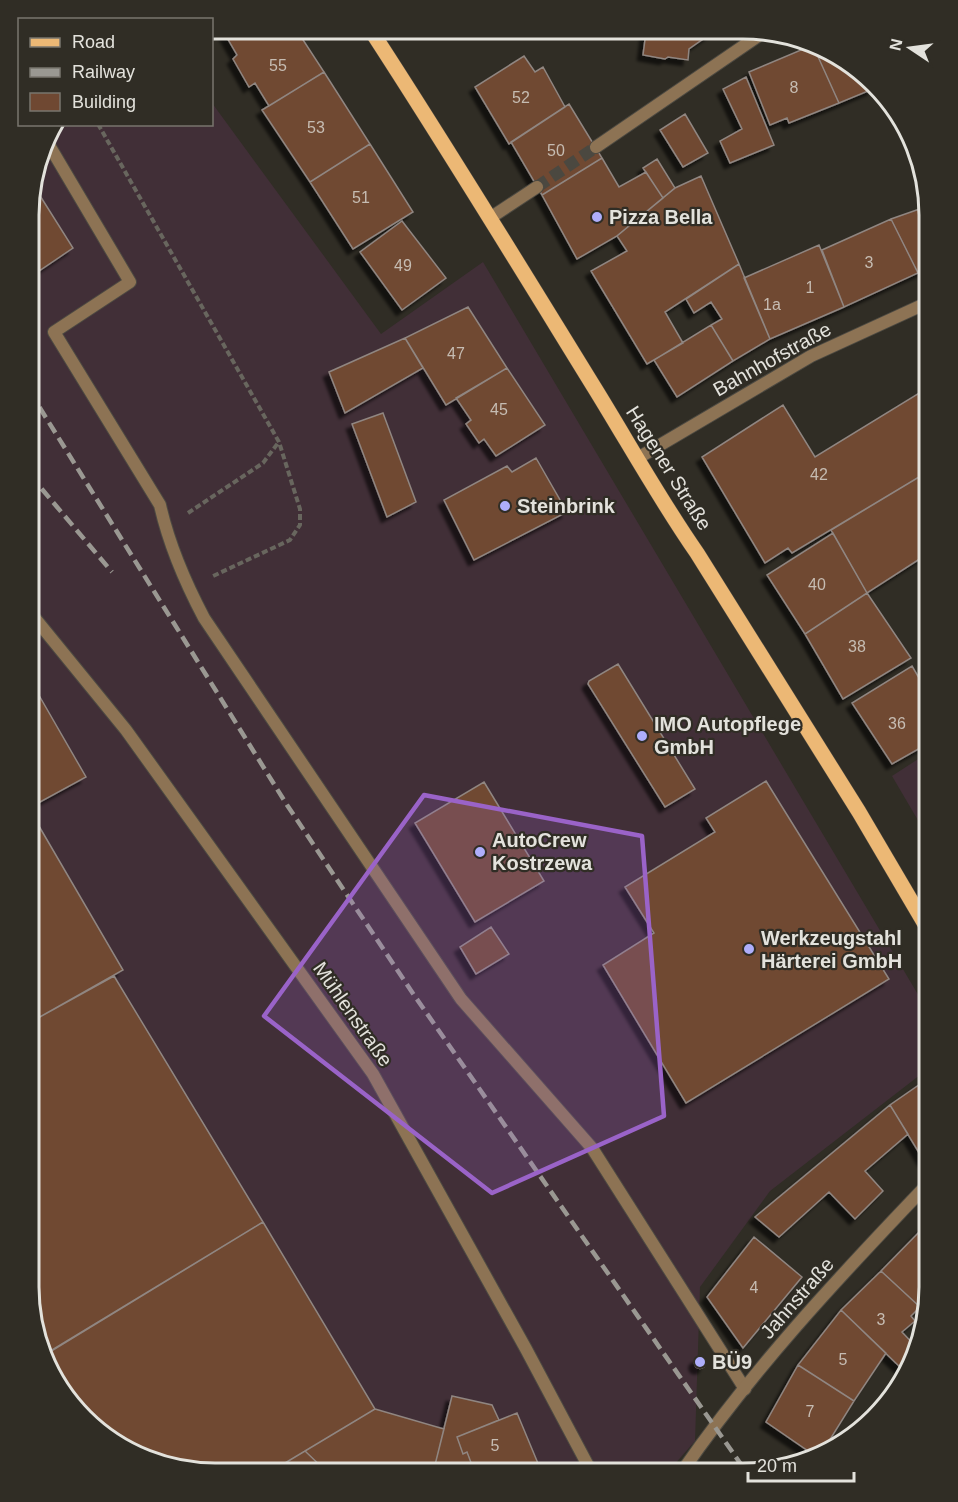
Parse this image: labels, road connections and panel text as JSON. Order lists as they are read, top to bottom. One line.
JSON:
{"streets":{"main road":["Hagener Straße"],"street":["Bahnhofstraße","Mühlenstraße","Jahnstraße"]},"crossings":[["Bahnhofstraße","Hagener Straße"]],"places":["Pizza Bella","Steinbrink","IMO Autopflege GmbH","AutoCrew Kostrzewa","Werkzeugstahl Härterei GmbH","BÜ9"],"house_numbers":["55","8","52","53","50","51","3","49","1","1a","47","45","42","40","38","36","4","3","5","7","5"],"legend":["Road","Railway","Building"],"scale_bar":"20 m","north":"left"}
